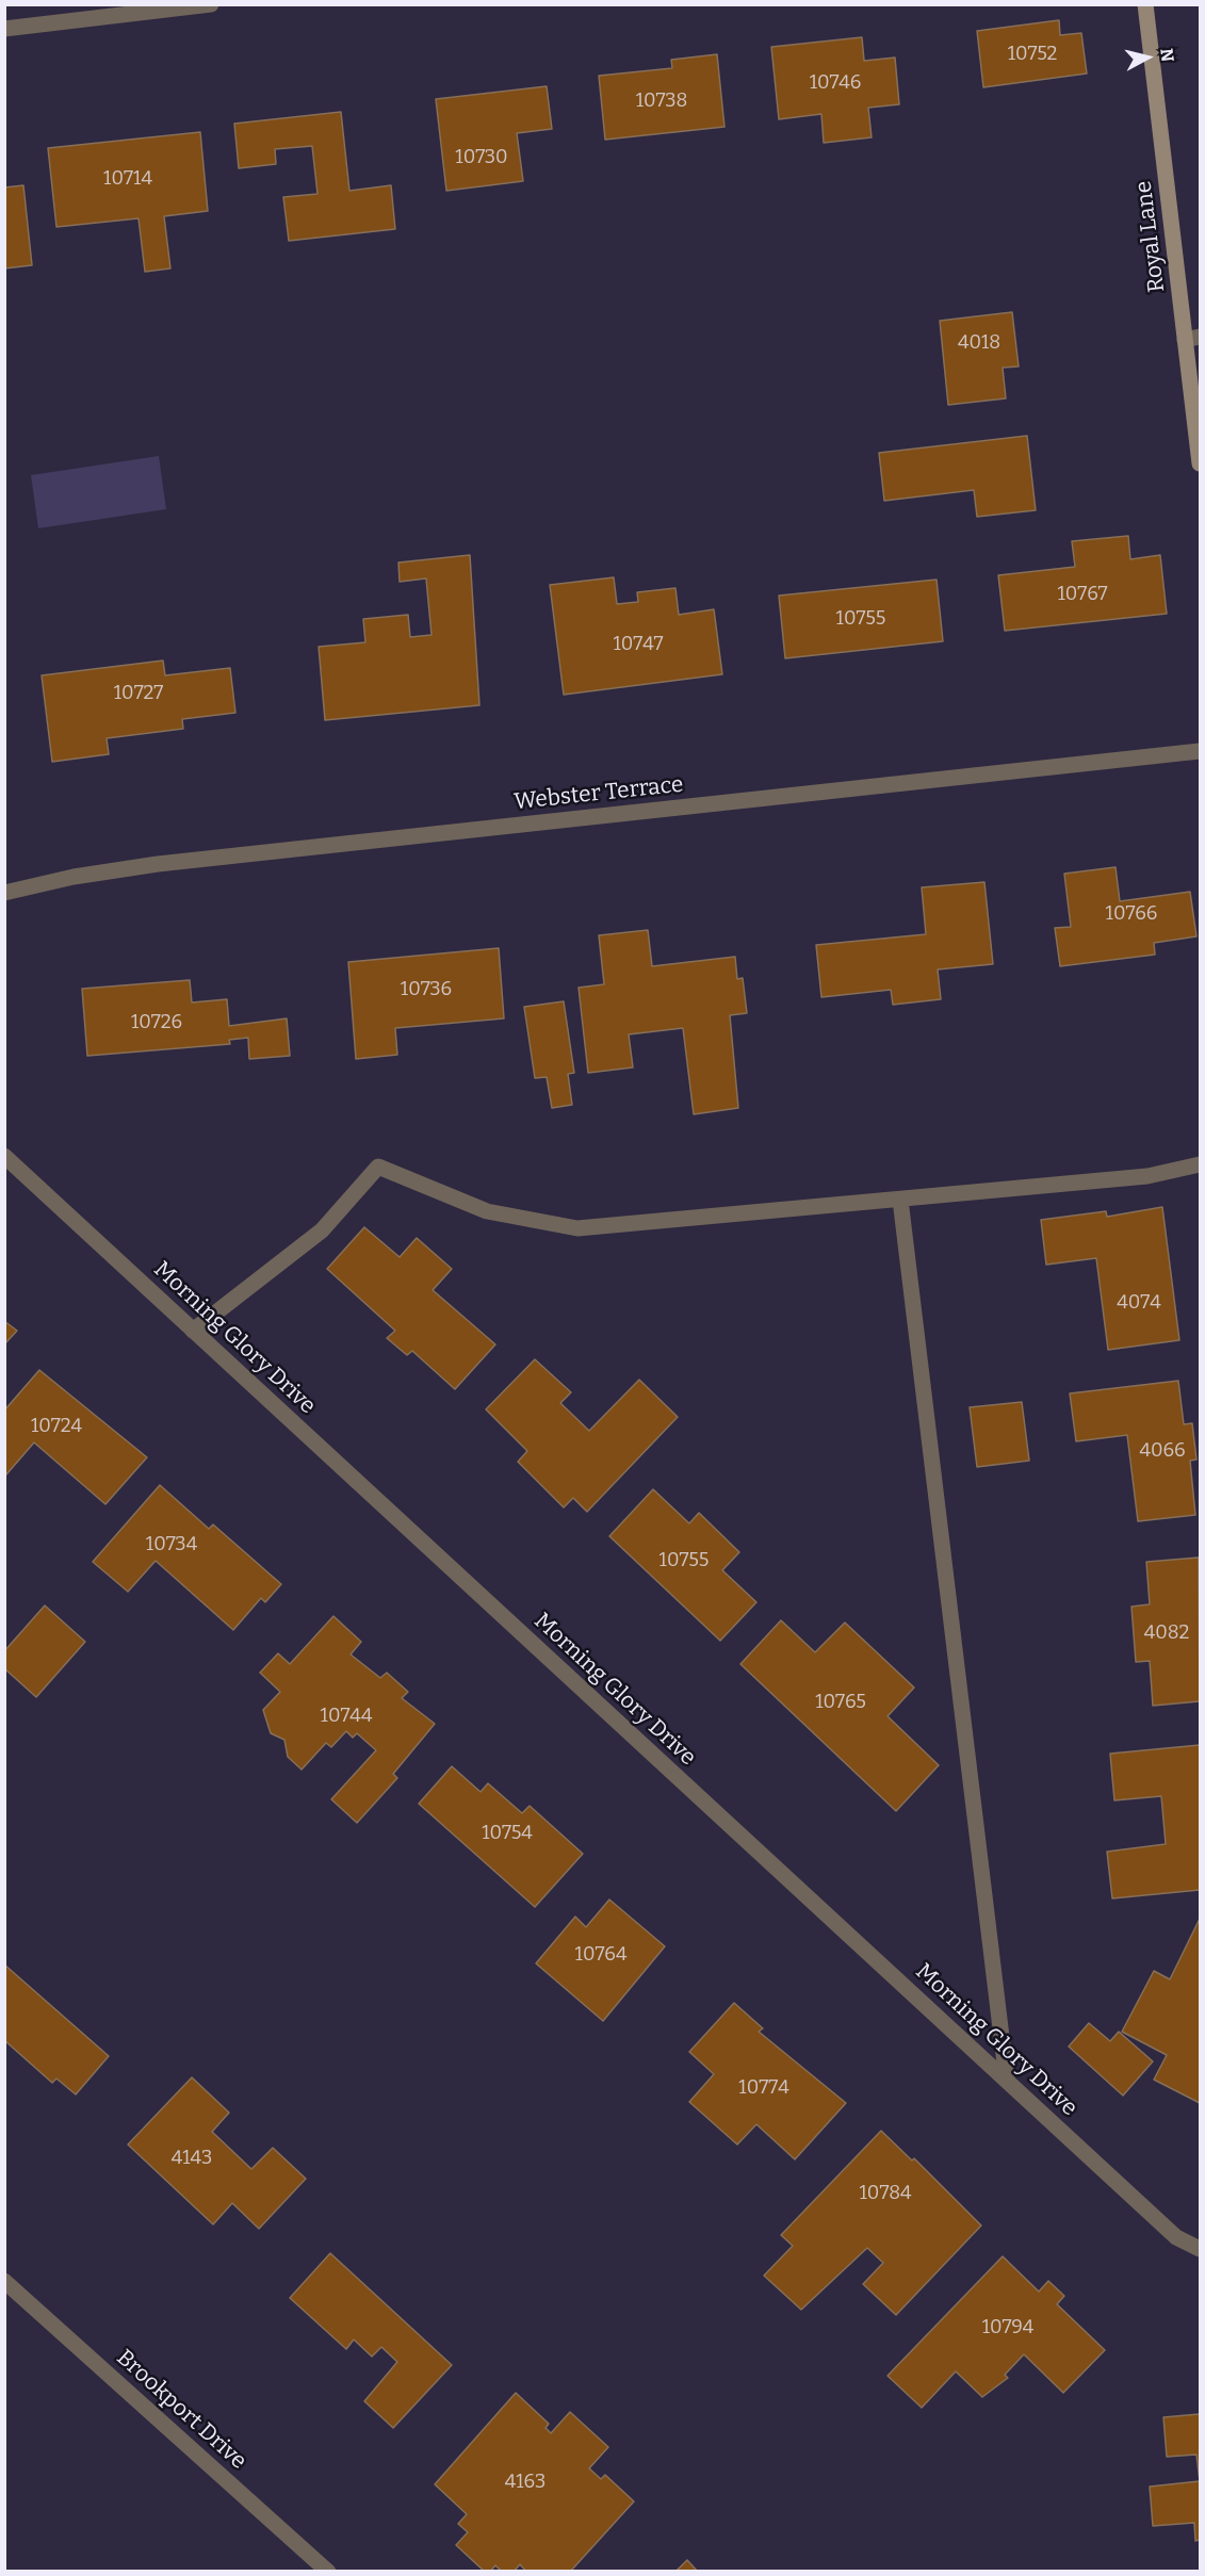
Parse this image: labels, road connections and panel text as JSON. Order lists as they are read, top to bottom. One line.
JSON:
{"streets":{"main road":["Royal Lane"],"street":["Webster Terrace","Morning Glory Drive","Brookport Drive"]},"house_numbers":["10752","10746","10738","10730","10714","4018","10767","10755","10747","10727","10766","10736","10726","4074","10724","4066","10734","10755","4082","10765","10744","10754","10764","10774","4143","10784","10794","4163"],"north":"right"}
